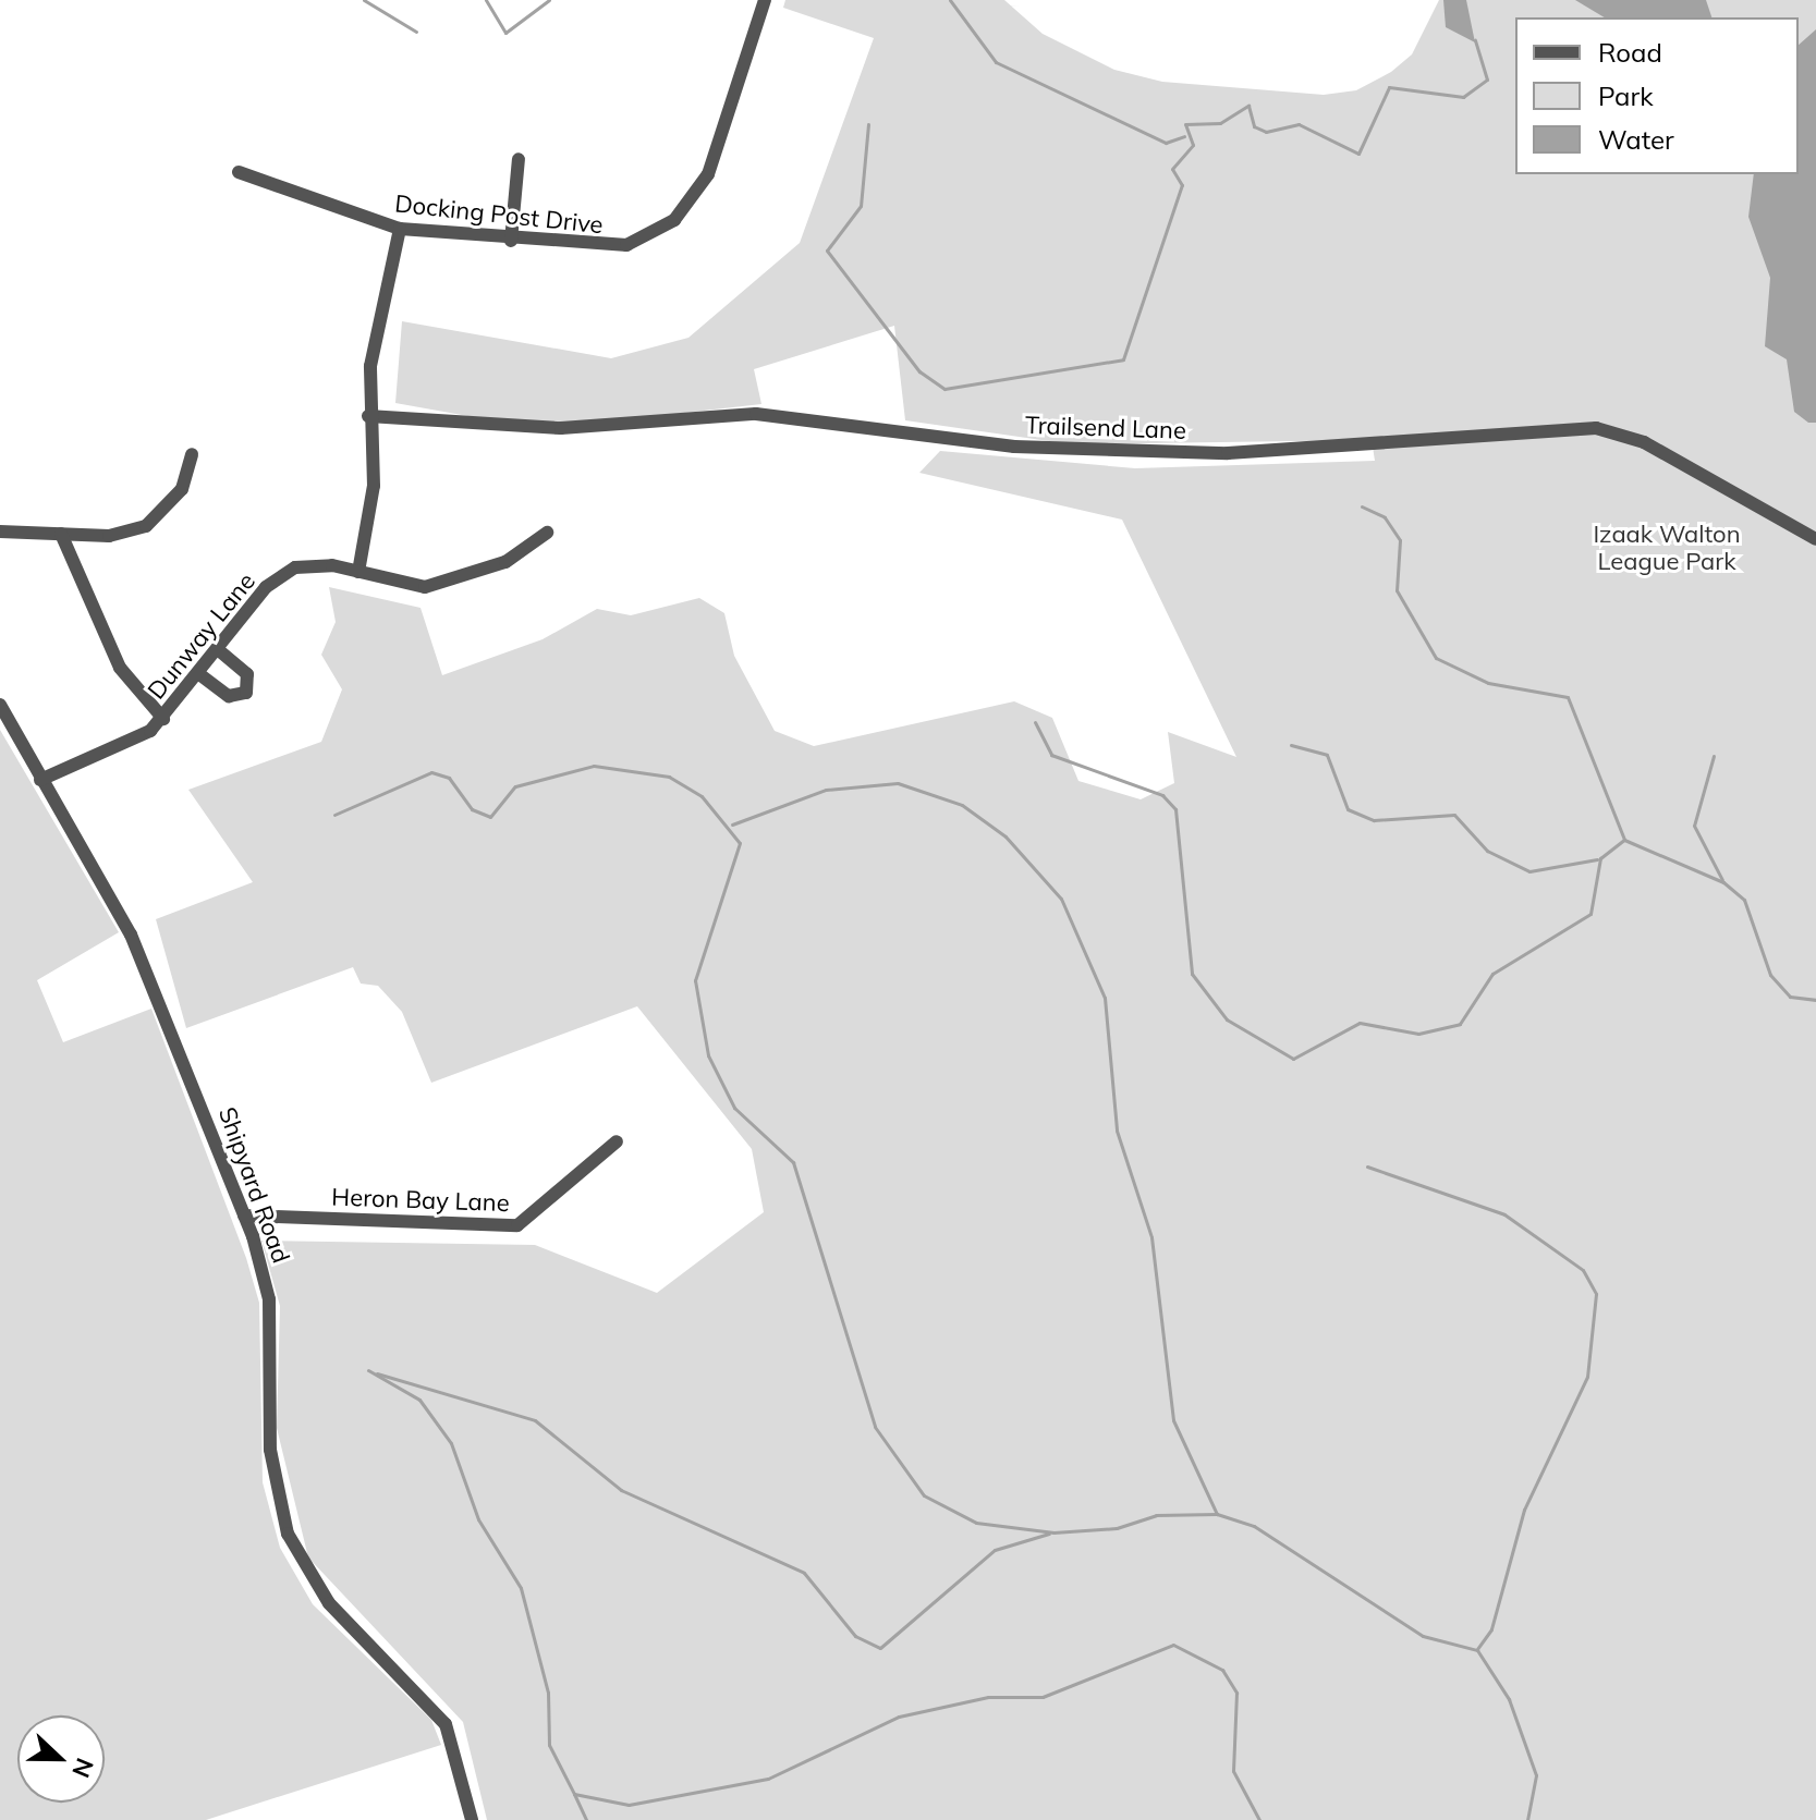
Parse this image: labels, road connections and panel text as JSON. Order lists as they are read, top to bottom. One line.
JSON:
{"streets":{"street":["Docking Post Drive","Trailsend Lane","Dunway Lane","Shipyard Road","Heron Bay Lane"]},"crossings":[["Dunway Lane","Shipyard Road"],["Shipyard Road","Heron Bay Lane"]],"parks":["Izaak Walton League Park"],"legend":["Road","Park","Water"],"north":"right"}
